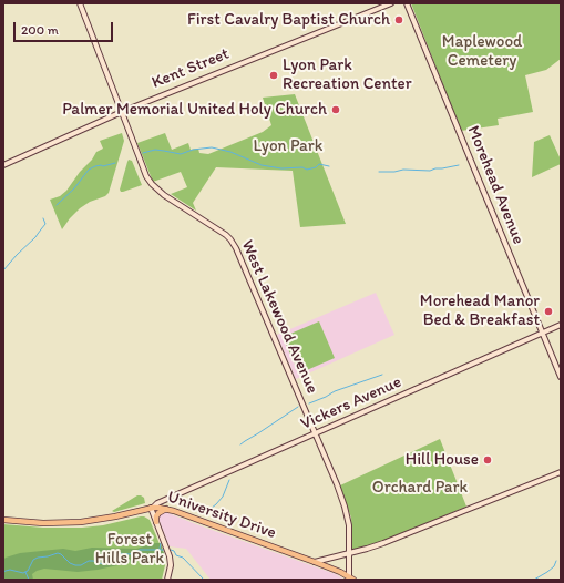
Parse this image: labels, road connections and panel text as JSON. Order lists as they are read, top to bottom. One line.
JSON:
{"streets":{"main road":["University Drive"],"street":["Kent Street","Morehead Avenue","West Lakewood Avenue","Vickers Avenue"]},"crossings":[["Kent Street","West Lakewood Avenue"],["Morehead Avenue","Vickers Avenue"],["West Lakewood Avenue","Vickers Avenue"],["West Lakewood Avenue","University Drive"],["Vickers Avenue","University Drive"]],"parks":["Maplewood Cemetery","Lyon Park","Orchard Park","Forest Hills Park"],"places":["First Cavalry Baptist Church","Lyon Park Recreation Center","Palmer Memorial United Holy Church","Morehead Manor Bed & Breakfast","Hill House"],"scale_bar":"200 m"}
